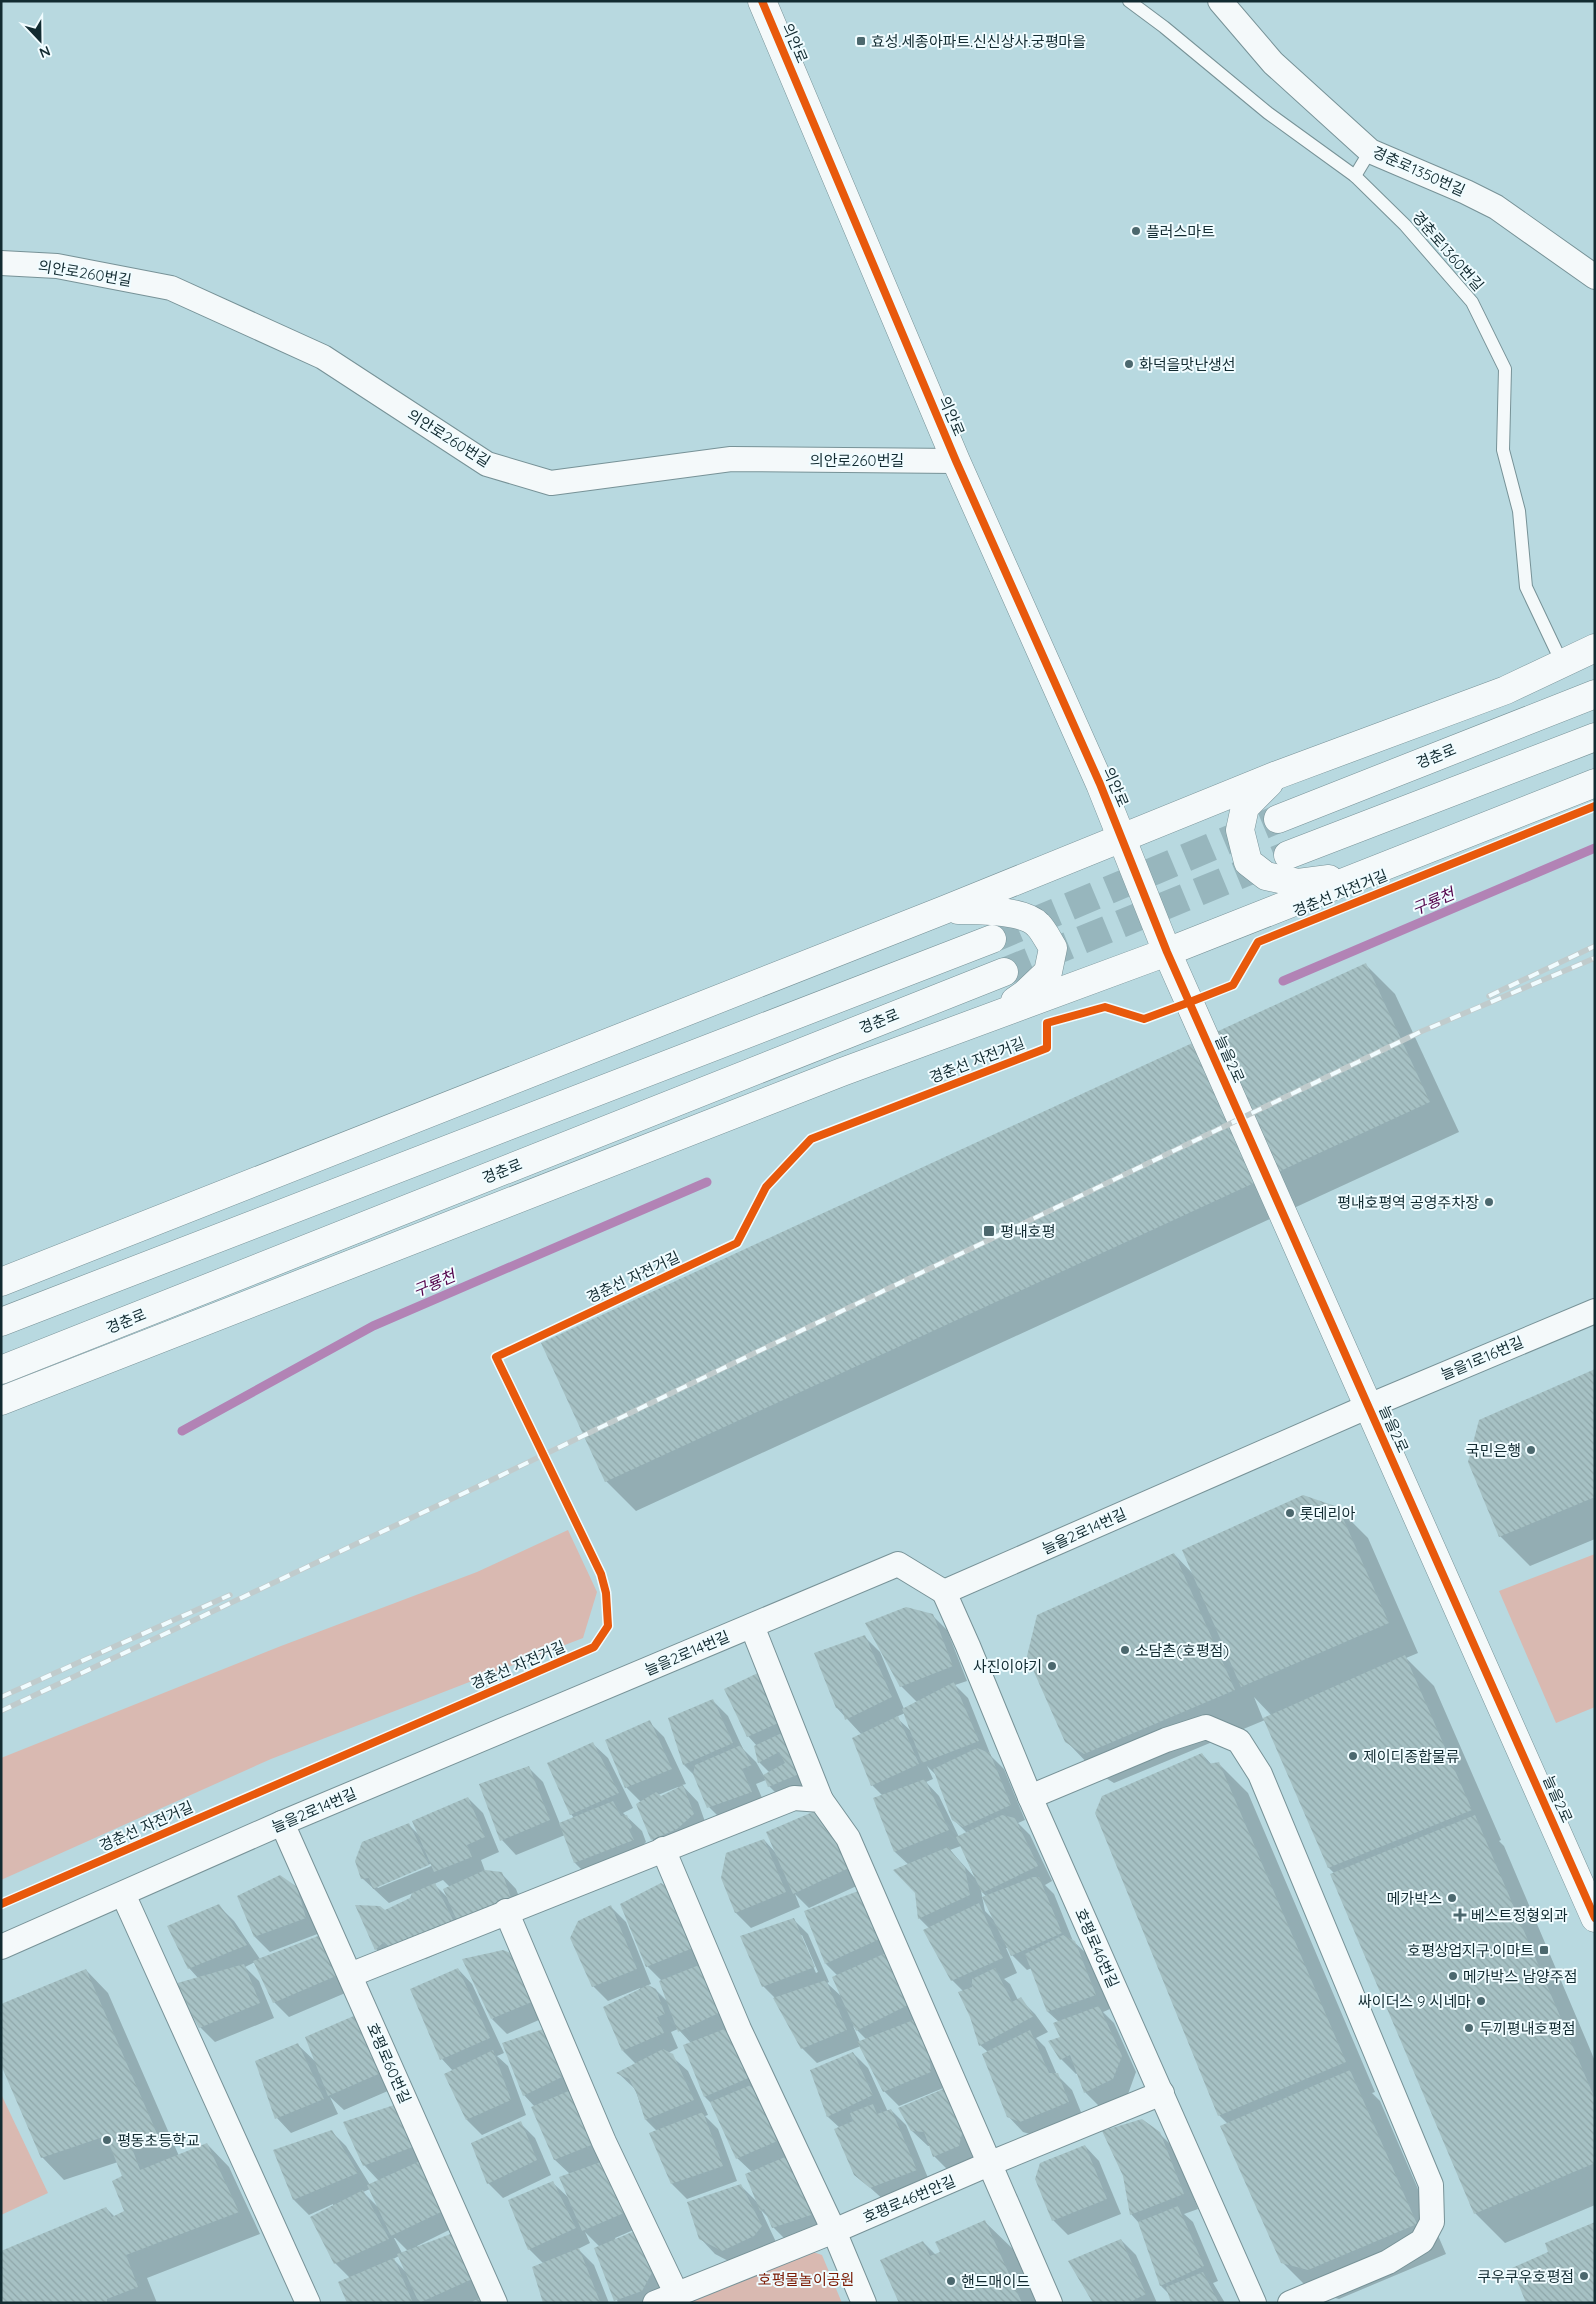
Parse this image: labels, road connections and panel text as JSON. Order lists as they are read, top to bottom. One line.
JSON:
{"streets":{"street":["의안로","경춘로1350번길","의안로260번길","경춘로","늘을2로","늘을1로16번길","늘을2로14번길","호평로46번길","호평로60번길","호평로46번안길"],"lane":["경춘로1360번길"],"cycle path":["경춘선 자전거길"]},"crossings":[["의안로","의안로260번길"],["의안로","늘을2로"],["늘을2로","늘을1로16번길"],["늘을2로","늘을2로14번길"],["늘을1로16번길","늘을2로14번길"],["늘을2로14번길","호평로46번길"],["늘을2로14번길","호평로60번길"],["호평로46번길","호평로46번안길"]],"water":["구룡천"],"parks":["호평물놀이공원"],"places":{"transit":["효성.세종아파트.신신상사.궁평마을","평내호평","호평상업지구.이마트"],"other":["플러스마트","화덕을맛난생선","평내호평역 공영주차장","국민은행","롯데리아","소담촌(호평점)","사진이야기","제이디종합물류","메가박스","메가박스 남양주점","싸이더스 9 시네마","두끼평내호평점","평동초등학교","쿠우쿠우호평점","핸드매이드"],"health":["베스트정형외과"]},"north":"bottom"}
